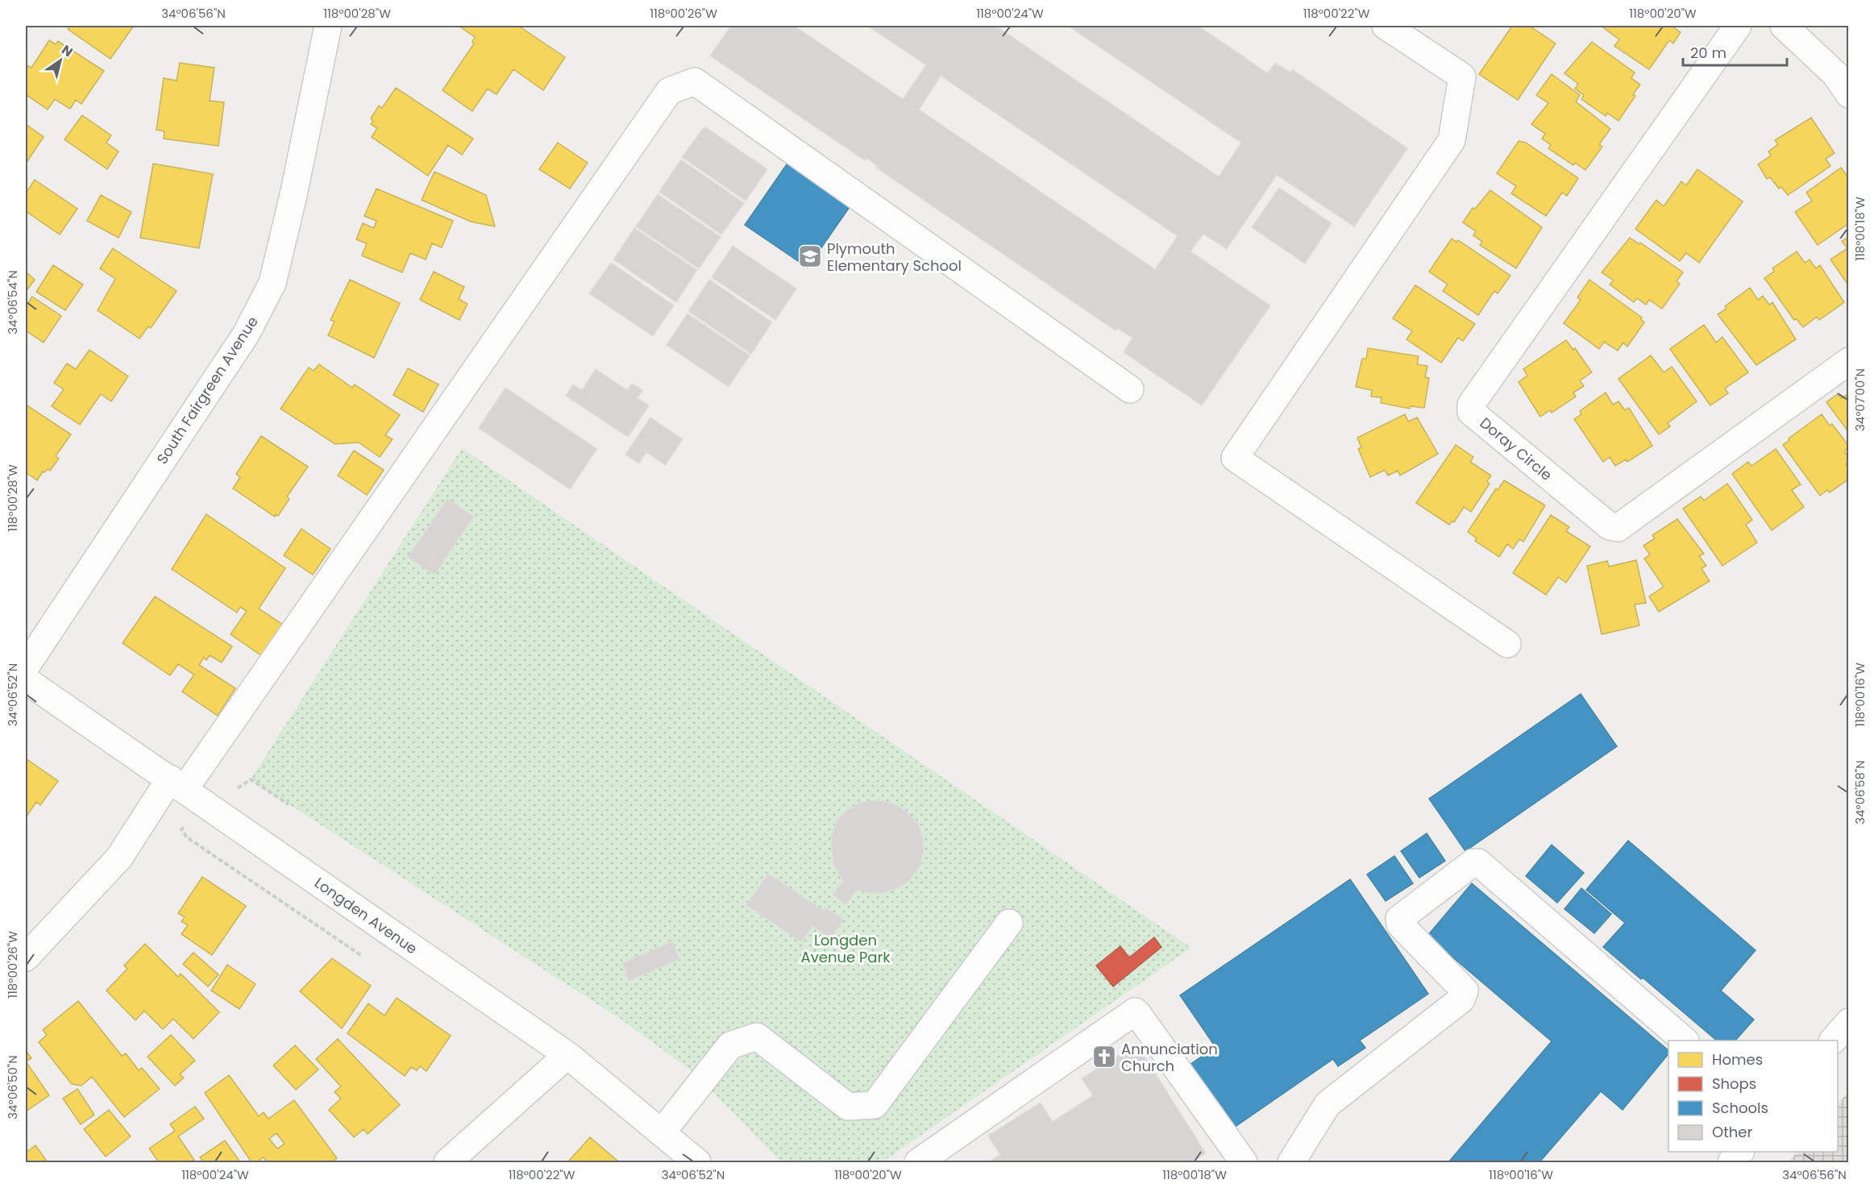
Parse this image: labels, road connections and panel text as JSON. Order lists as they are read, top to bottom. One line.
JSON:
{"streets":{"street":["South Fairgreen Avenue","Doray Circle","Longden Avenue"]},"parks":["Longden Avenue Park"],"places":{"school or university":["Plymouth Elementary School"],"church":["Annunciation Church"]},"legend":["Homes","Shops","Schools","Other"],"scale_bar":"20 m","north":"top right","coordinates":["34°06'56\"N","118°00'28\"W","118°00'26\"W","118°00'24\"W","118°00'22\"W","118°00'20\"W","118°00'18\"W","34°06'54\"N","34°07'00\"N","34°06'52\"N","118°00'16\"W","34°06'58\"N","34°06'50\"N"]}
